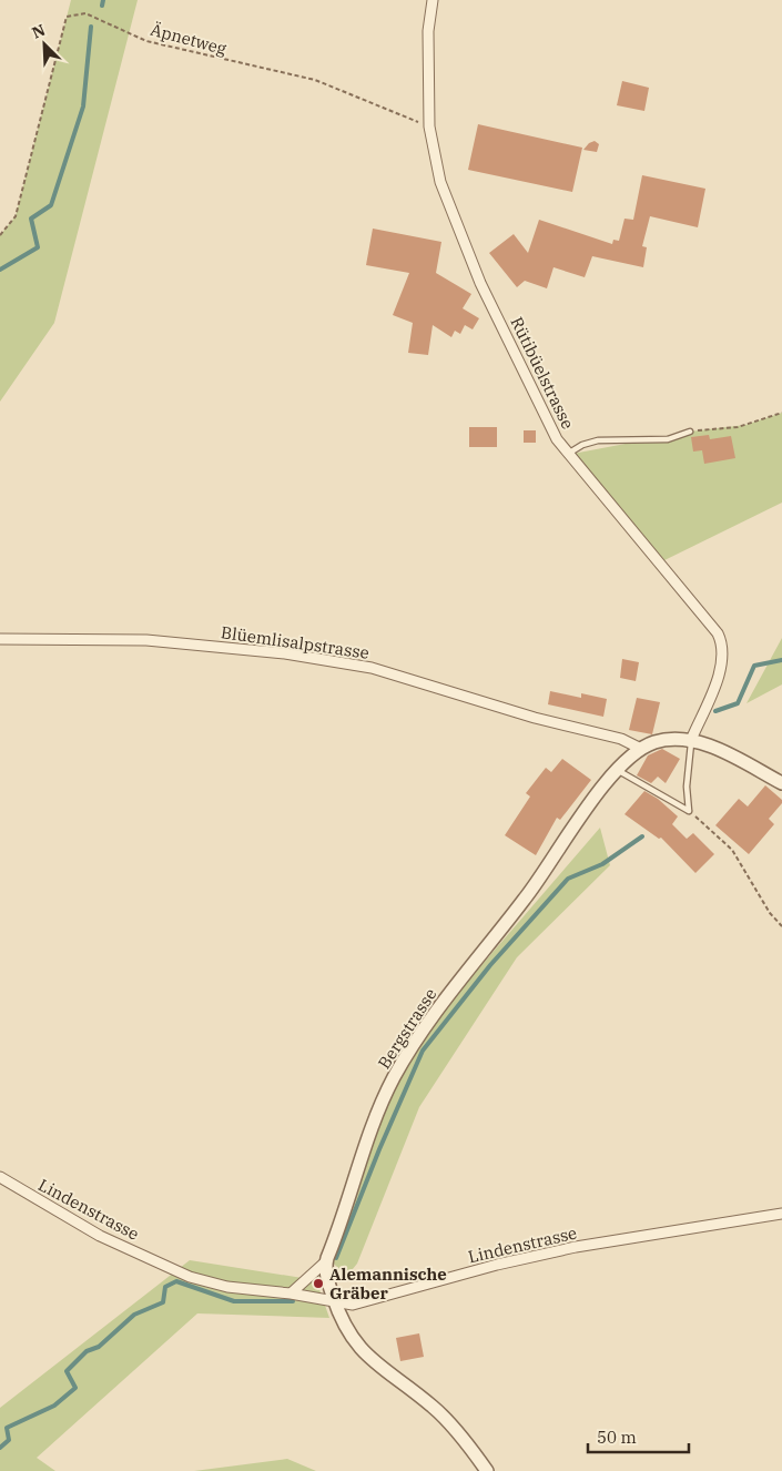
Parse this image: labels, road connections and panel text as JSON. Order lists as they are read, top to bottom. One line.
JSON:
{"streets":{"street":["Rütibüelstrasse","Blüemlisalpstrasse","Bergstrasse","Lindenstrasse"],"path":["Äpnetweg"]},"crossings":[["Äpnetweg","Rütibüelstrasse"],["Rütibüelstrasse","Bergstrasse"],["Blüemlisalpstrasse","Bergstrasse"]],"places":["Alemannische Gräber"],"scale_bar":"50 m","north":"top left"}
